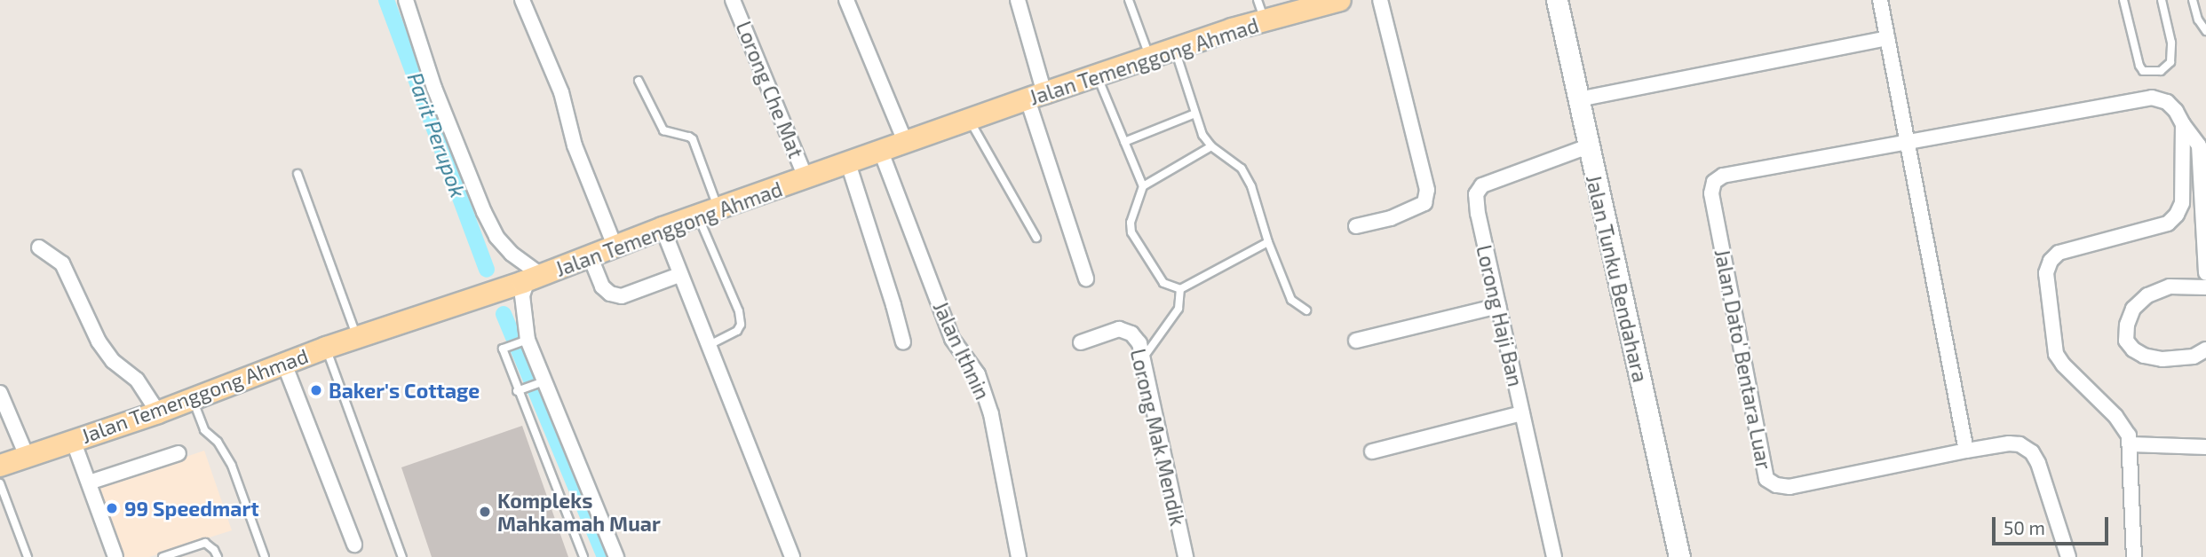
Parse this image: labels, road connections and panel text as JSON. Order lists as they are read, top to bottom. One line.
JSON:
{"streets":{"main road":["Jalan Temenggong Ahmad"],"street":["Lorong Che Mat","Jalan Tunku Bendahara","Lorong Haji Ban","Jalan Ithnin","Jalan Dato' Bentara Luar","Lorong Mak Mendik"]},"crossings":[["Jalan Temenggong Ahmad","Lorong Che Mat"],["Jalan Temenggong Ahmad","Jalan Ithnin"],["Jalan Tunku Bendahara","Lorong Haji Ban"]],"water":["Parit Perupok"],"places":["Baker's Cottage","99 Speedmart","Kompleks Mahkamah Muar"],"scale_bar":"50 m"}
